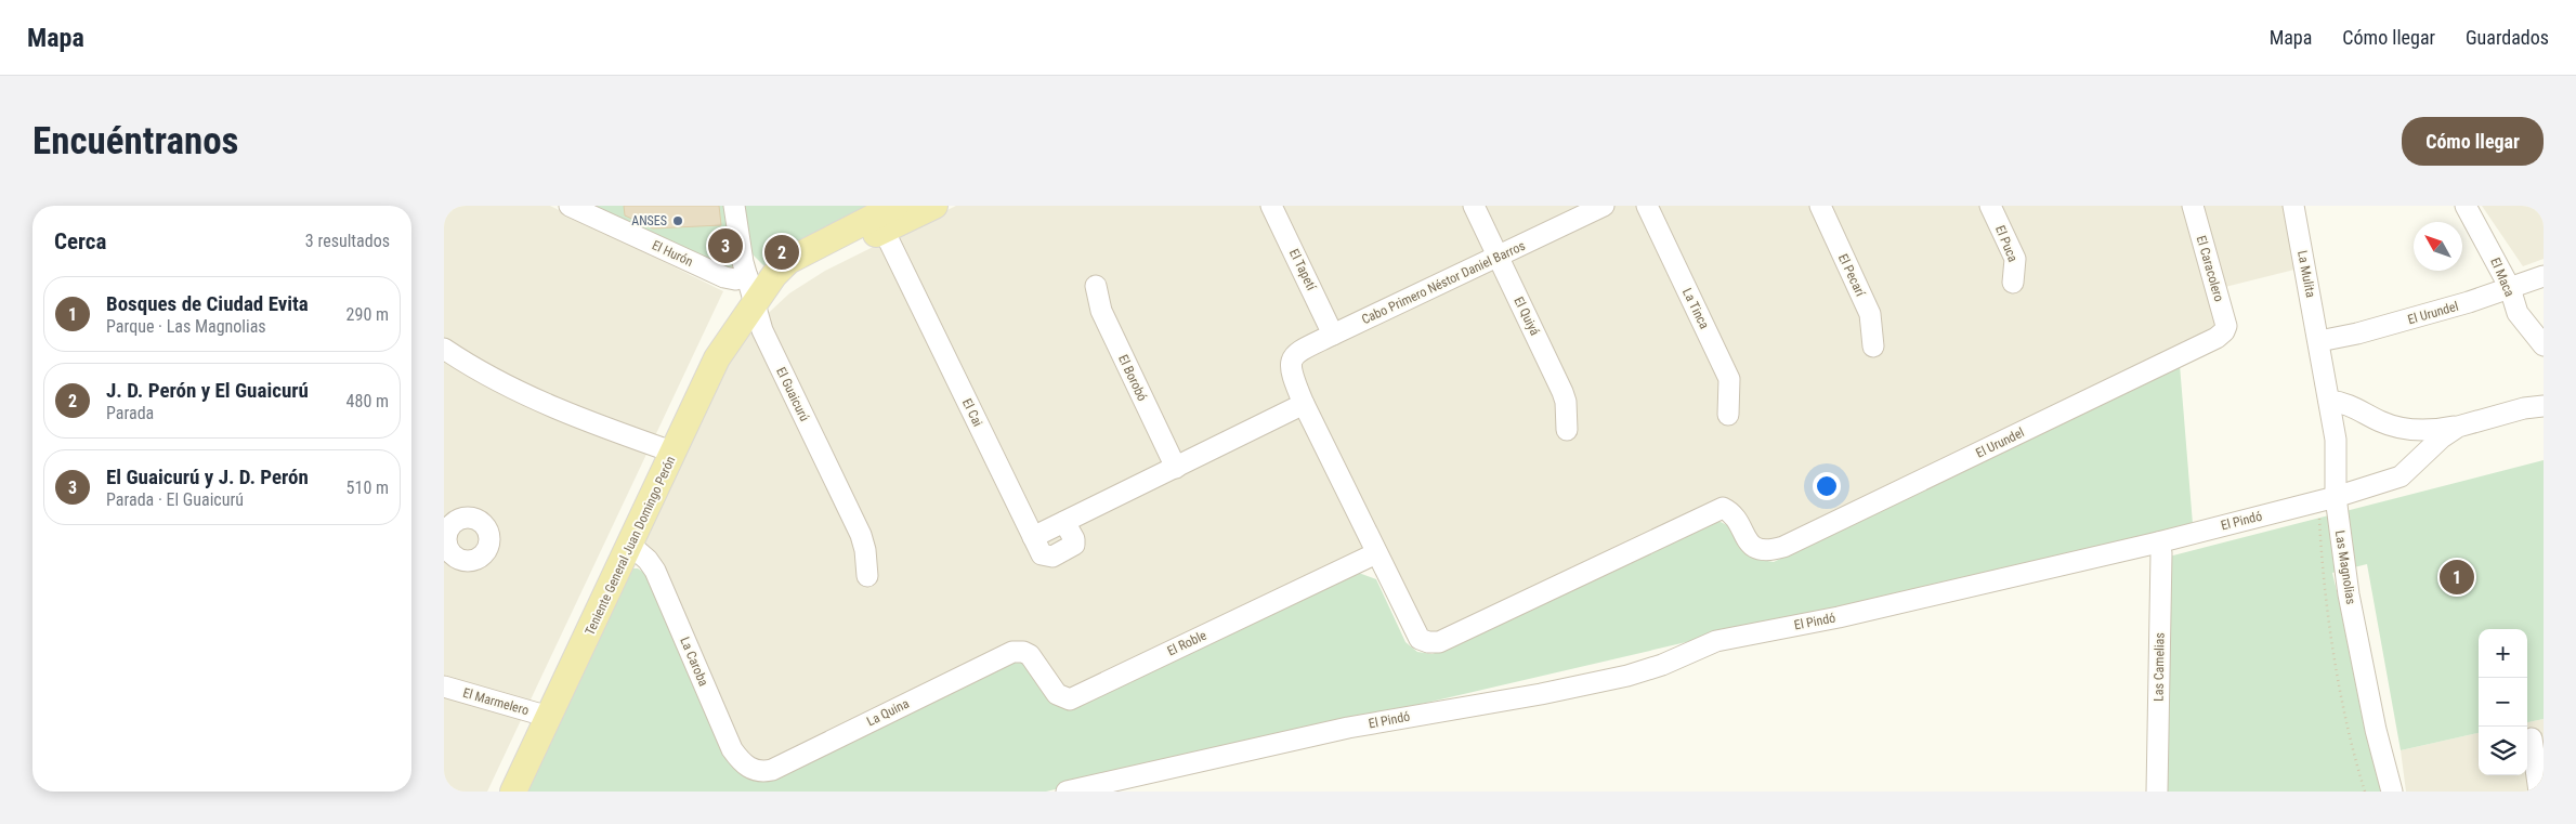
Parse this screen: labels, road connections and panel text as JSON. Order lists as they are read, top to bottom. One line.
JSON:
{"streets":{"main road":["Teniente General Juan Domingo Perón"],"street":["El Puca","El Hurón","El Caracolero","El Tapetí","La Mulita","El Pecarí","El Maca","Cabo Primero Néstor Daniel Barros","La Tinca","El Urundel","El Quiyá","El Borobó","El Guaicurú","El Cai","El Pindó","Las Magnolias","El Roble","La Caroba","Las Camelias","El Marmelero","La Quina"]},"crossings":[["El Hurón","El Guaicurú"],["El Caracolero","El Urundel"],["El Tapetí","Cabo Primero Néstor Daniel Barros"],["La Mulita","El Urundel"],["La Mulita","Las Magnolias"],["El Maca","El Urundel"],["Cabo Primero Néstor Daniel Barros","El Quiyá"],["El Urundel","Las Magnolias"],["El Urundel","El Roble"],["El Borobó","El Cai"],["El Guaicurú","Teniente General Juan Domingo Perón"],["El Cai","Teniente General Juan Domingo Perón"],["El Pindó","Las Magnolias"],["El Pindó","Las Camelias"],["Teniente General Juan Domingo Perón","La Caroba"],["Teniente General Juan Domingo Perón","El Marmelero"],["El Roble","La Quina"],["La Caroba","La Quina"]],"places":["ANSES"],"north":"top left","page":{"header":"Mapa","nav":["Mapa","Cómo llegar","Guardados"],"buttons":"Cómo llegar","title":"Encuéntranos","heading":["Cerca","3 resultados"],"pins":["3","2","1"],"list":[{"mark":"1","name":"Bosques de Ciudad Evita","note":"Parque · Las Magnolias","value":"290 m"},{"mark":"2","name":"J. D. Perón y El Guaicurú","note":"Parada","value":"480 m"},{"mark":"3","name":"El Guaicurú y J. D. Perón","note":"Parada · El Guaicurú","value":"510 m"}],"map_buttons":["+","−"]}}
